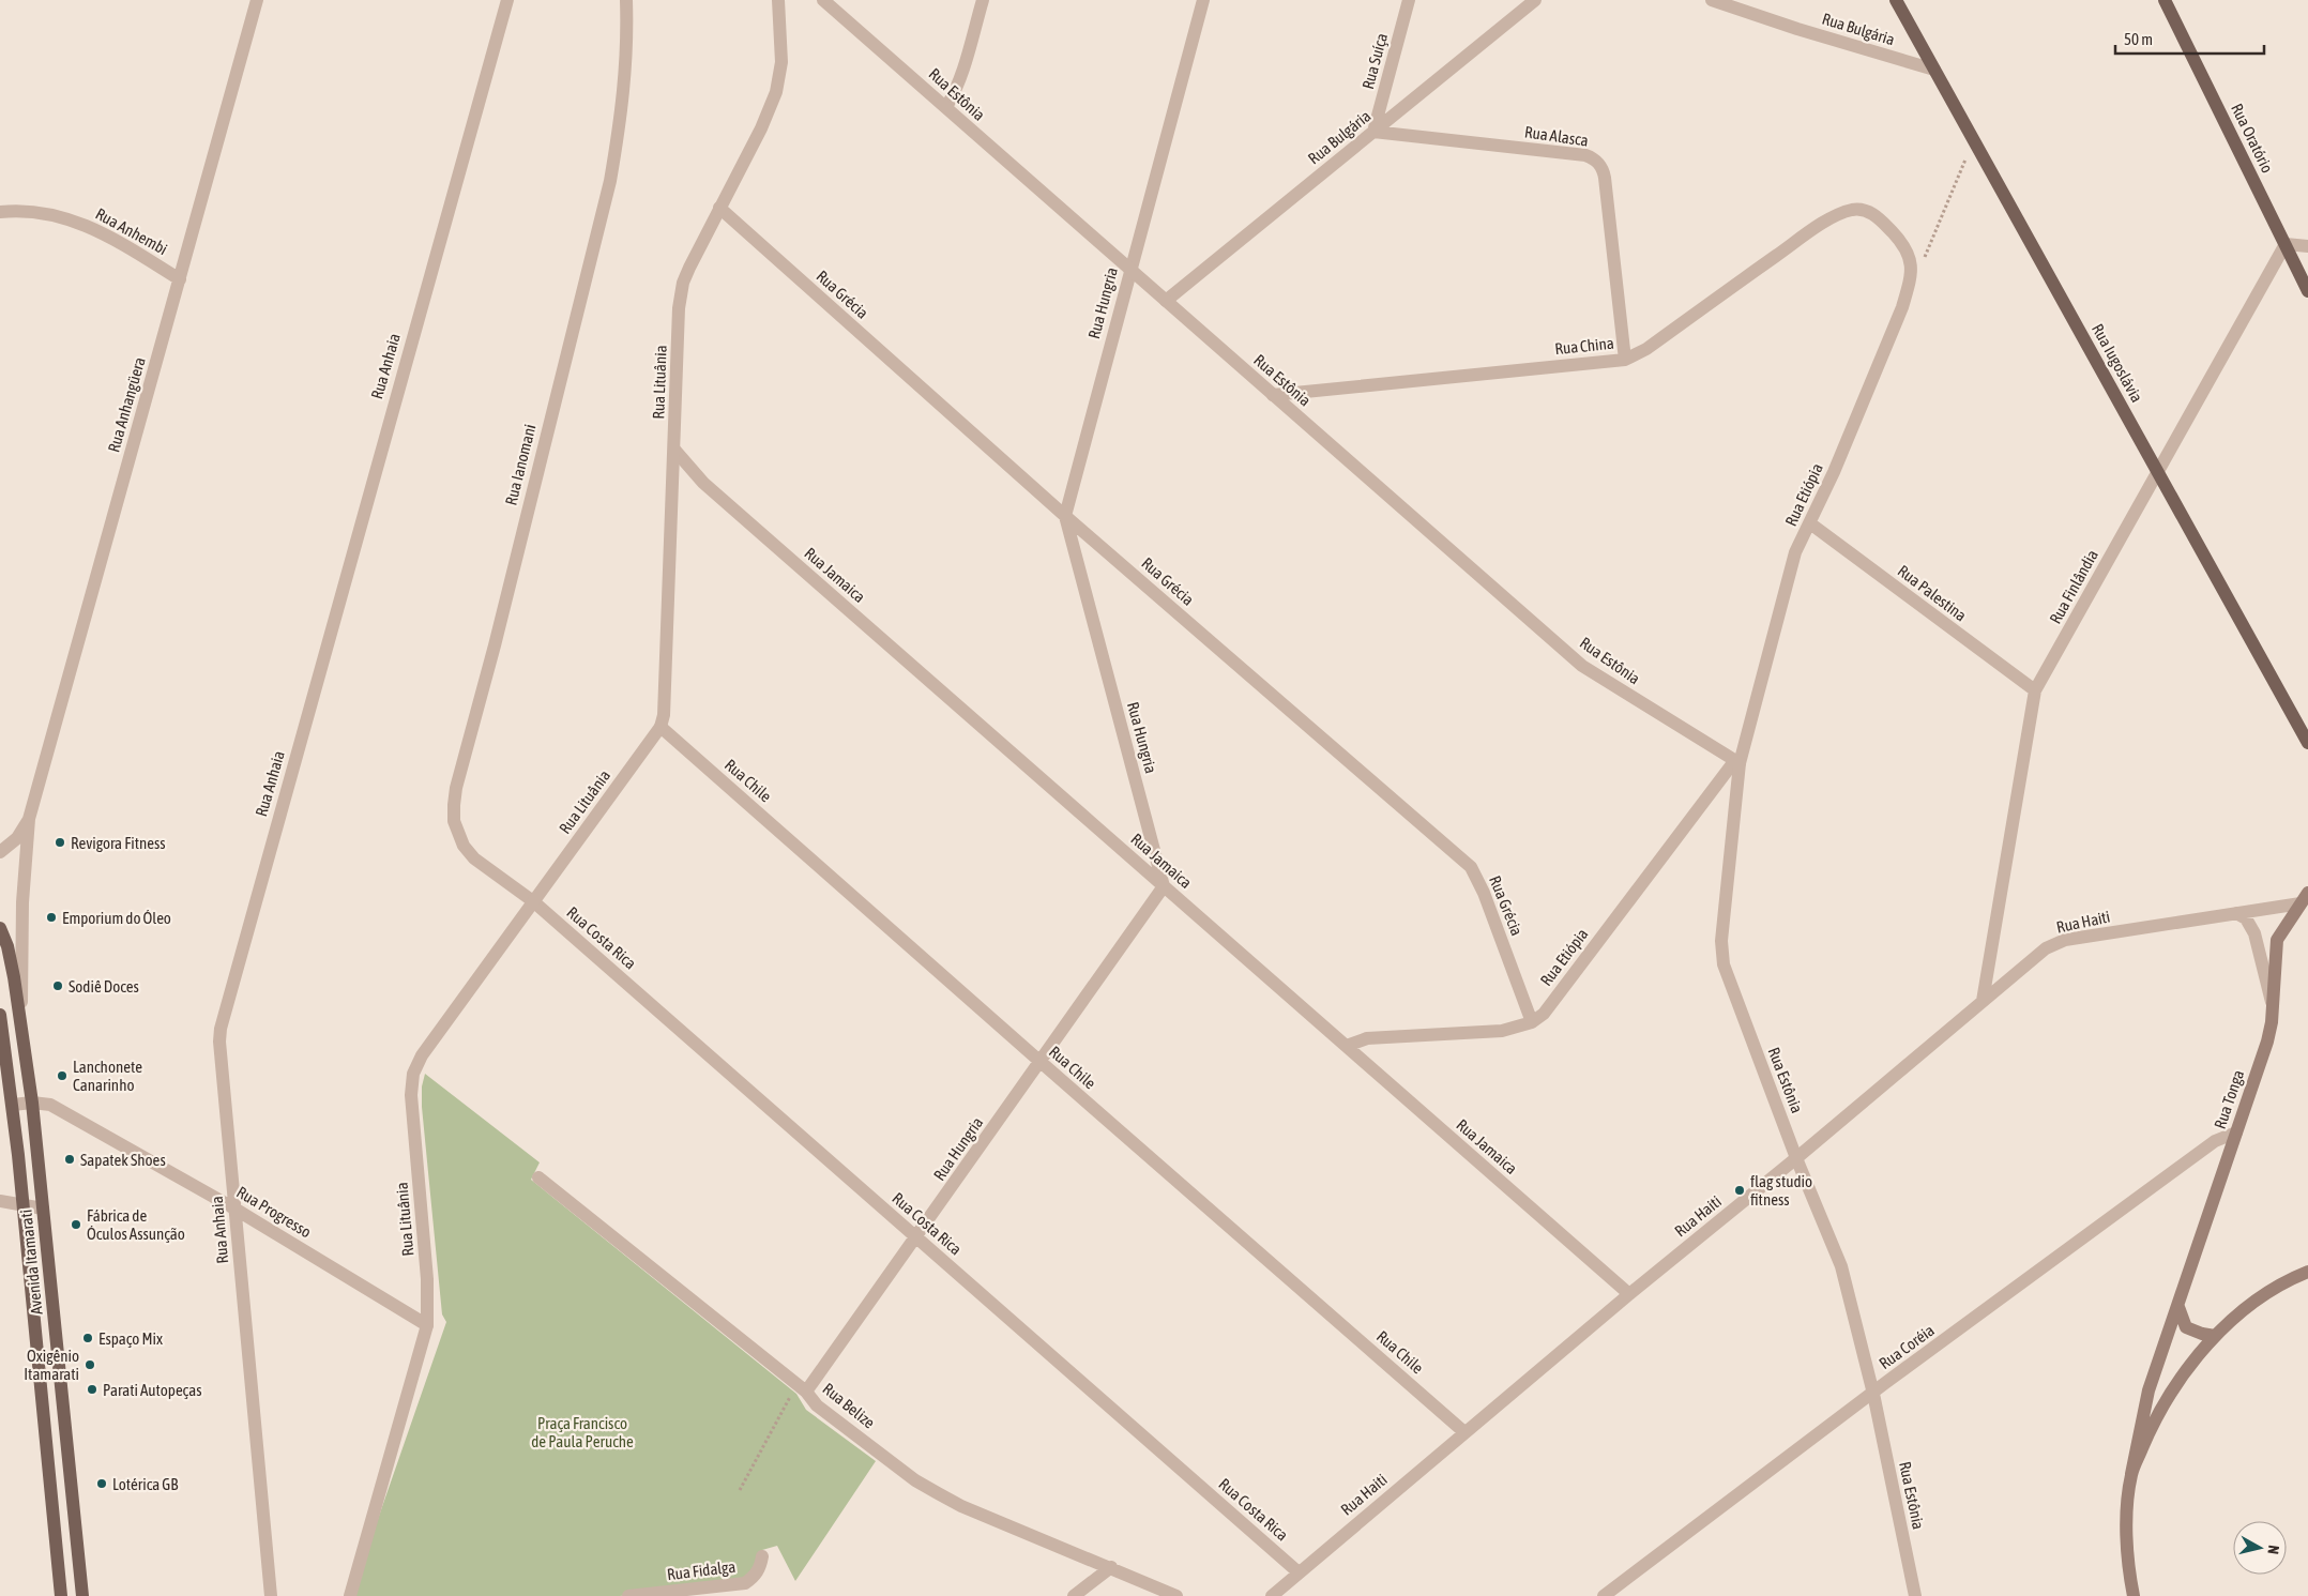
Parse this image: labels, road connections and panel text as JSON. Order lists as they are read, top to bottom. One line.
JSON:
{"streets":{"main road":["Rua Oratório","Rua Iugoslávia","Rua Tonga","Avenida Itamarati"],"street":["Rua Bulgária","Rua Suíça","Rua Estônia","Rua Alasca","Rua Anhembi","Rua Grécia","Rua Hungria","Rua China","Rua Anhaia","Rua Lituânia","Rua Anhangüera","Rua Ianomani","Rua Etiópia","Rua Jamaica","Rua Finlândia","Rua Palestina","Rua Chile","Rua Haiti","Rua Costa Rica","Rua Progresso","Rua Coréia","Rua Belize","Rua Fidalga"]},"crossings":[["Rua Bulgária","Rua Suíça"],["Rua Bulgária","Rua Estônia"],["Rua Bulgária","Rua Alasca"],["Rua Bulgária","Rua Iugoslávia"],["Rua Suíça","Rua Alasca"],["Rua Estônia","Rua Hungria"],["Rua Estônia","Rua China"],["Rua Estônia","Rua Etiópia"],["Rua Estônia","Rua Haiti"],["Rua Estônia","Rua Coréia"],["Rua Alasca","Rua China"],["Rua Oratório","Rua Finlândia"],["Rua Anhembi","Rua Anhangüera"],["Rua Grécia","Rua Hungria"],["Rua Grécia","Rua Lituânia"],["Rua Grécia","Rua Etiópia"],["Rua Hungria","Rua Jamaica"],["Rua Hungria","Rua Chile"],["Rua Hungria","Rua Costa Rica"],["Rua Hungria","Rua Belize"],["Rua China","Rua Etiópia"],["Rua Iugoslávia","Rua Finlândia"],["Rua Anhaia","Rua Progresso"],["Rua Lituânia","Rua Ianomani"],["Rua Lituânia","Rua Jamaica"],["Rua Lituânia","Rua Chile"],["Rua Lituânia","Rua Costa Rica"],["Rua Lituânia","Rua Progresso"],["Rua Anhangüera","Avenida Itamarati"],["Rua Ianomani","Rua Costa Rica"],["Rua Etiópia","Rua Jamaica"],["Rua Etiópia","Rua Palestina"],["Rua Jamaica","Rua Haiti"],["Rua Finlândia","Rua Palestina"],["Rua Finlândia","Rua Haiti"],["Rua Chile","Rua Haiti"],["Rua Haiti","Rua Costa Rica"],["Rua Haiti","Rua Tonga"],["Rua Tonga","Rua Coréia"],["Rua Progresso","Avenida Itamarati"]],"parks":["Praça Francisco de Paula Peruche"],"places":["Revigora Fitness","Emporium do Óleo","Sodiê Doces","Lanchonete Canarinho","Sapatek Shoes","flag studio fitness","Fábrica de Óculos Assunção","Espaço Mix","Oxigênio Itamarati","Parati Autopeças","Lotérica GB"],"scale_bar":"50 m","north":"right"}
